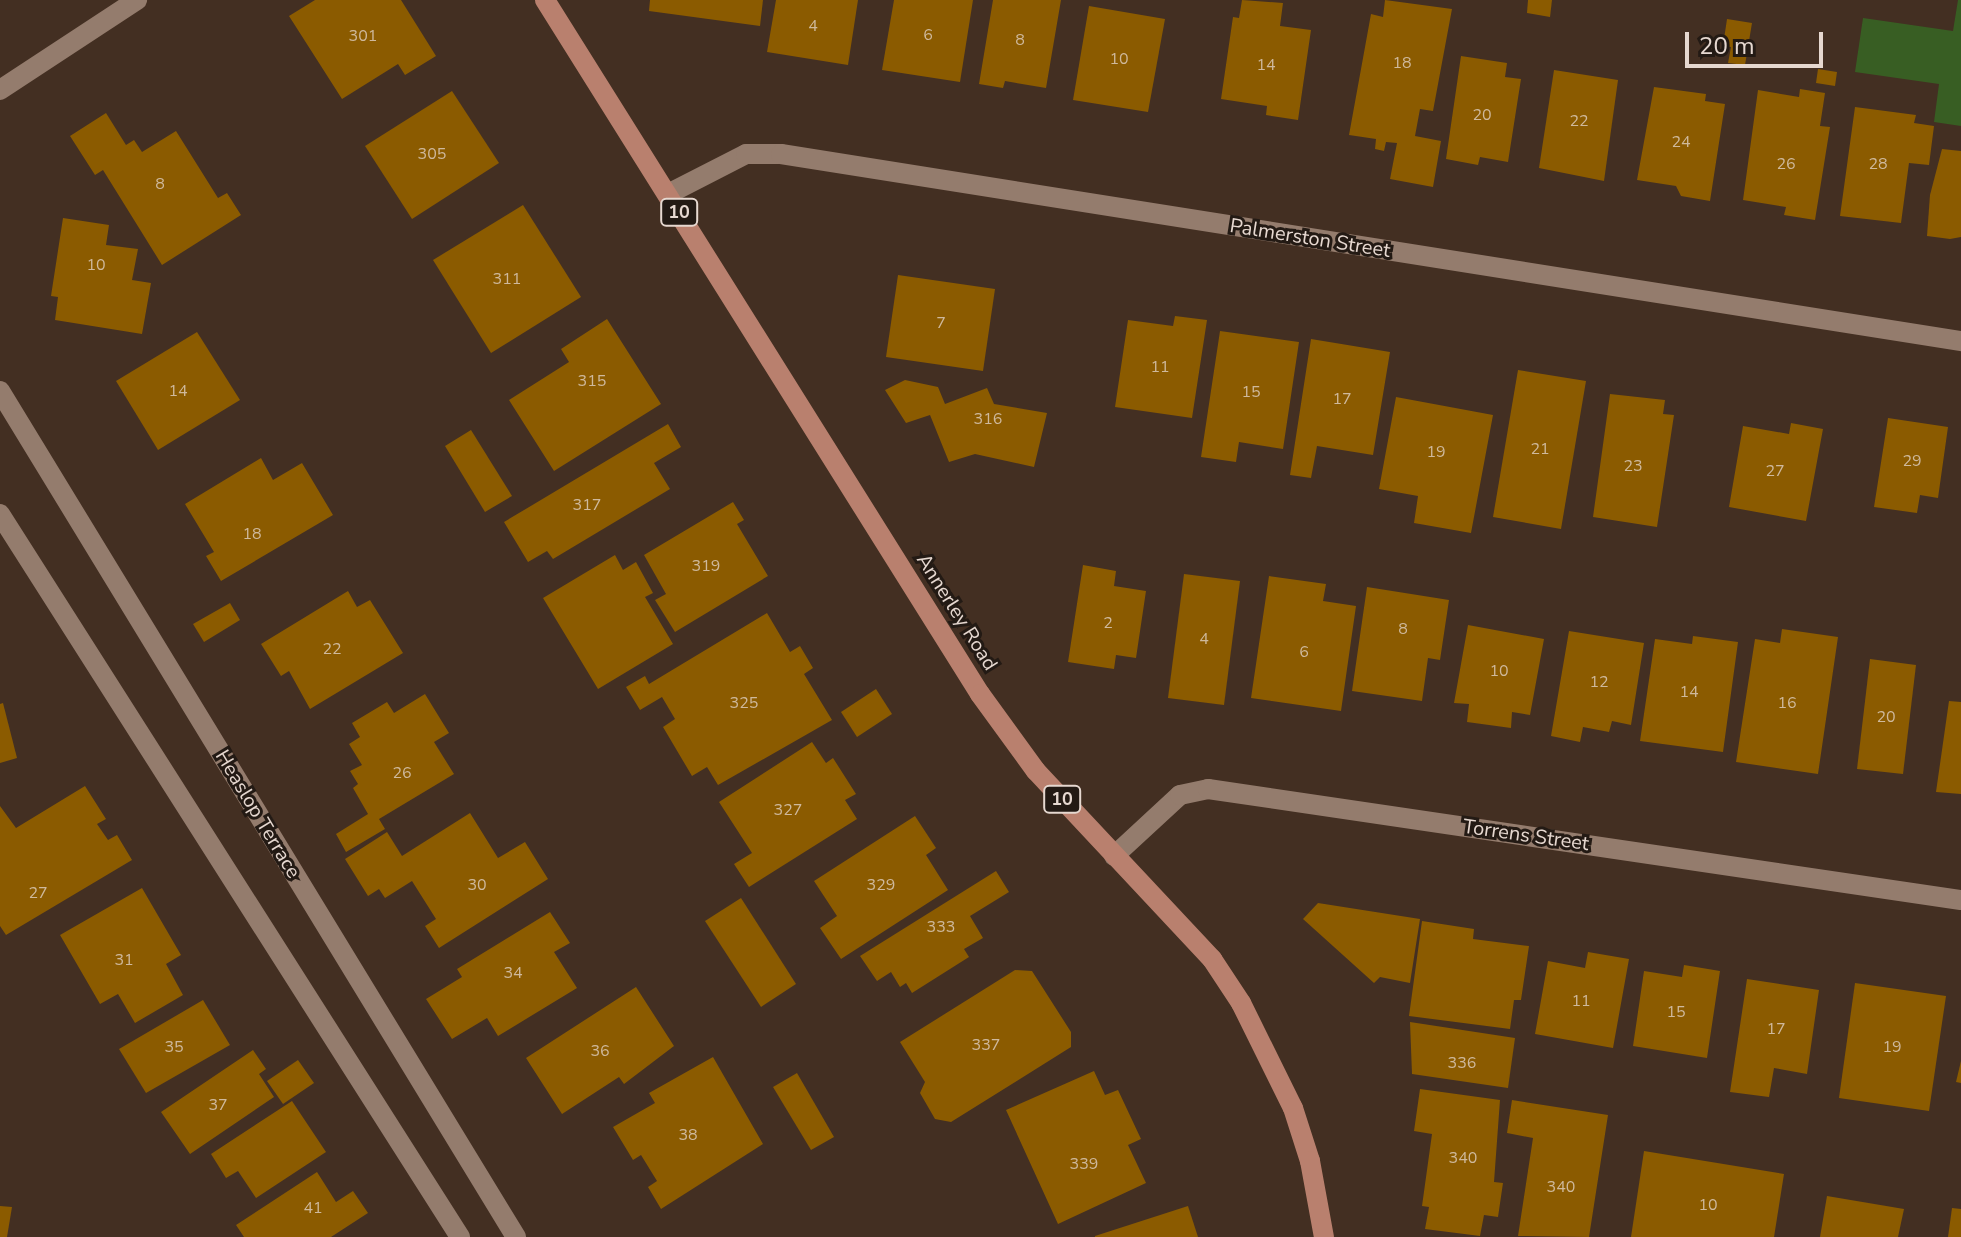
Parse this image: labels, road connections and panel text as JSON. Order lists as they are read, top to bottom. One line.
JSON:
{"streets":{"main road":["10","Annerley Road"],"street":["Palmerston Street","Heaslop Terrace","Torrens Street"]},"crossings":[["Palmerston Street","Annerley Road"],["Annerley Road","Torrens Street"]],"house_numbers":["4","6","301","8","10","18","14","20","22","24","305","26","28","8","10","311","7","11","315","14","15","17","316","21","19","29","23","27","317","18","319","2","8","4","22","6","10","12","14","325","16","20","26","327","30","329","27","333","31","34","11","15","17","337","35","19","36","336","37","38","340","339","340","10","41"],"scale_bar":"20 m"}
